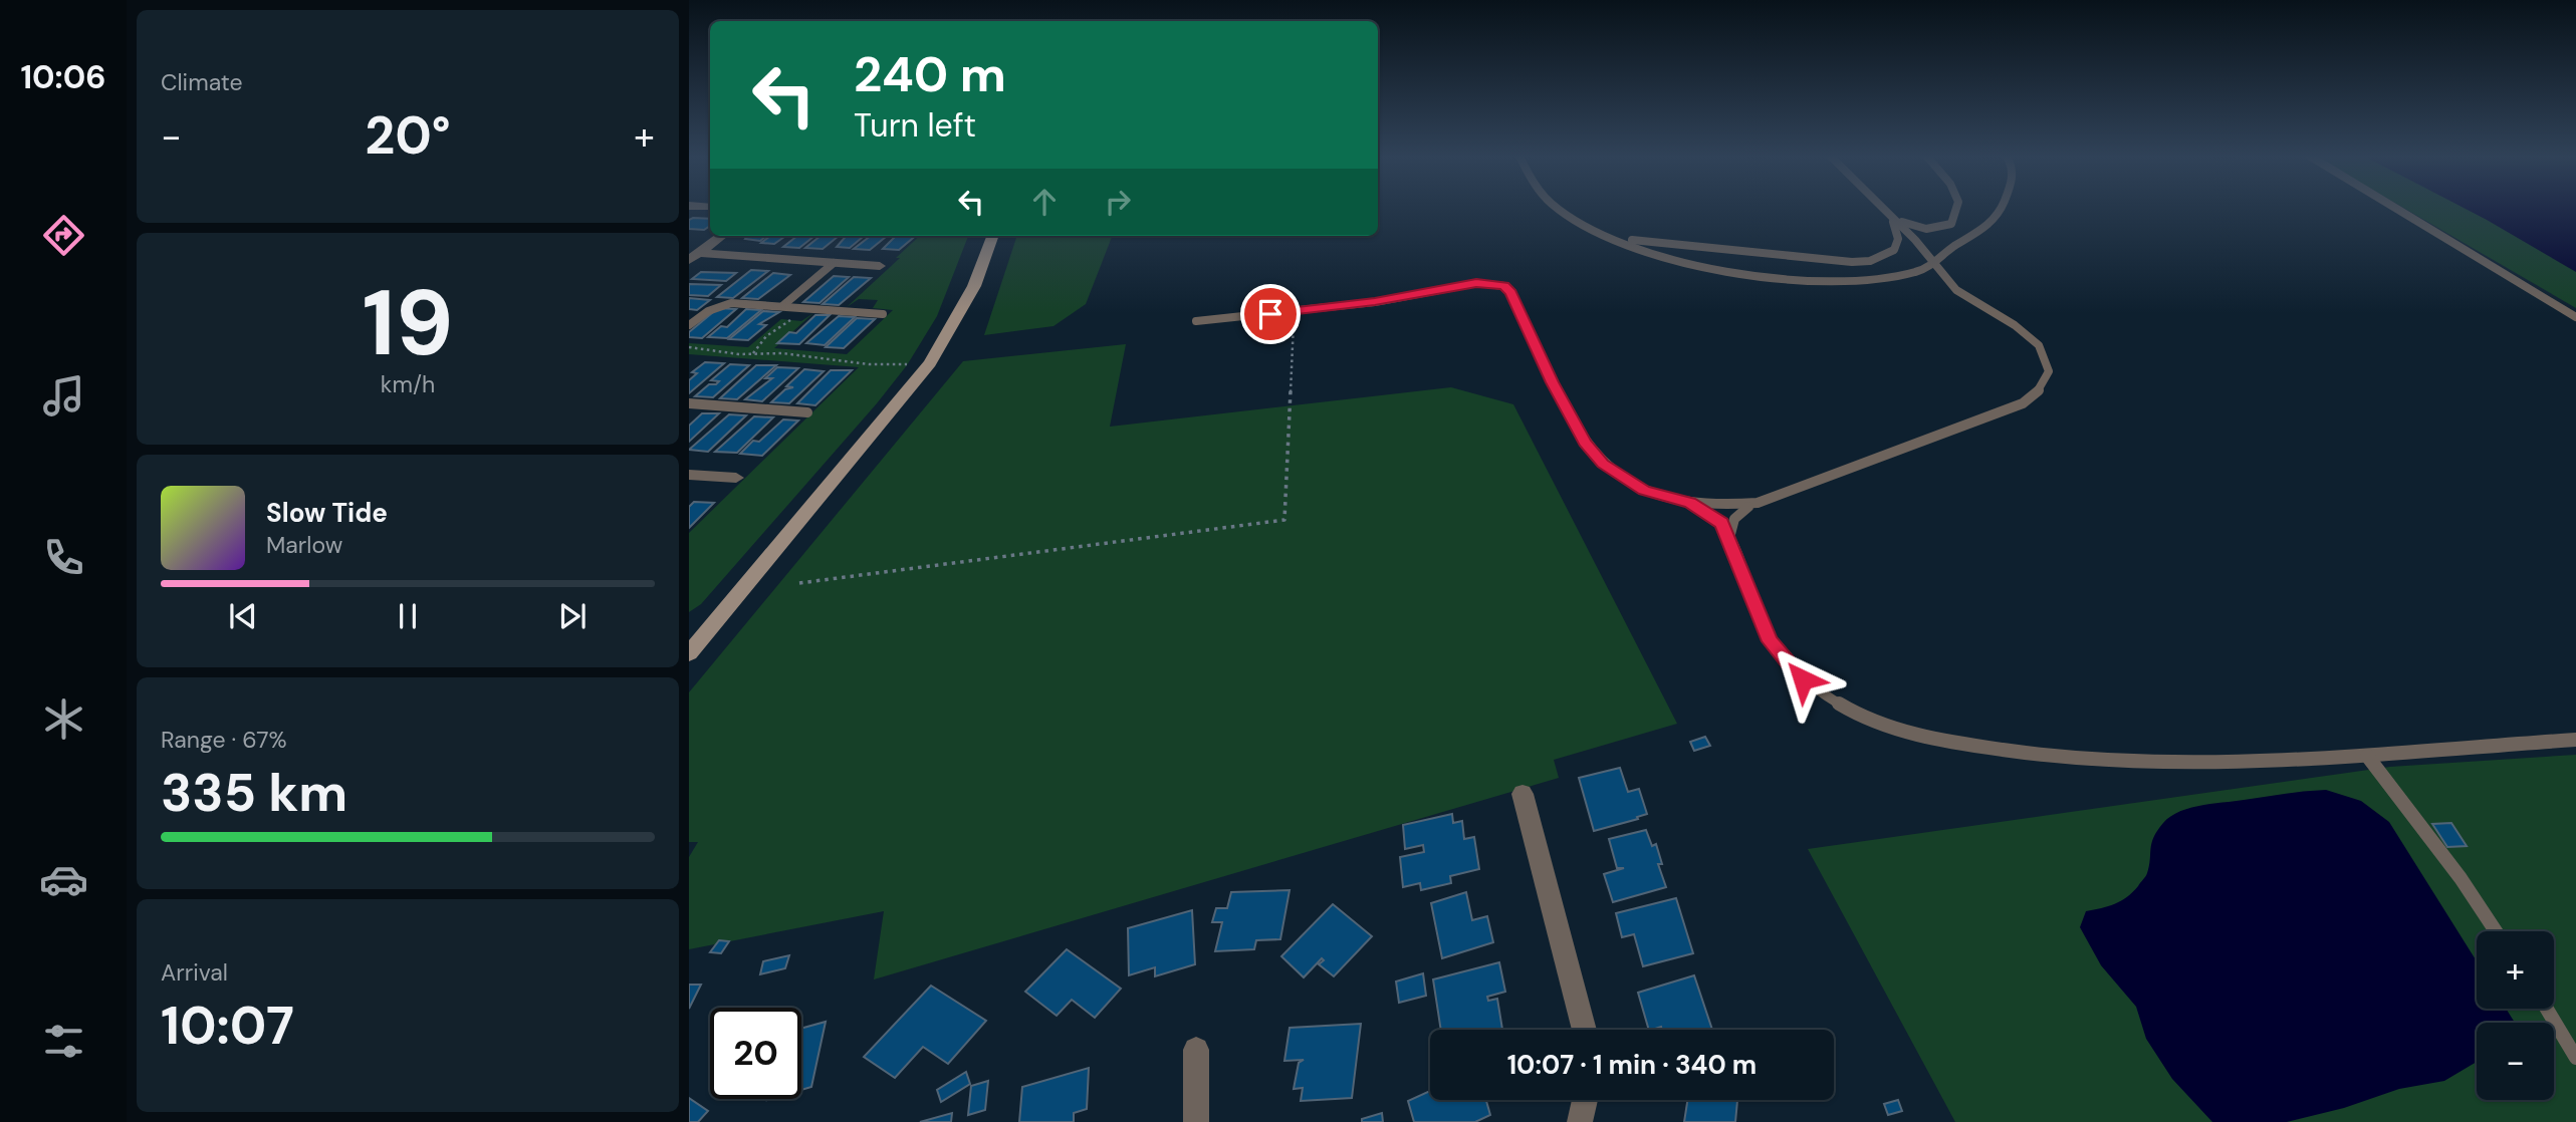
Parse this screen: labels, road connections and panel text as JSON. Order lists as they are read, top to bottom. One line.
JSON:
{"page":{"tabs":"10:06","tile":["Climate",["19","km/h"],["Range · 67%","335 km"],["Arrival","10:07"]],"turn":["240 m","Turn left"],"heat":["−","20°","+"],"song":["Slow Tide","Marlow"],"map_buttons":["+","−"],"limit":"20","trip":"10:07 · 1 min · 340 m"}}
